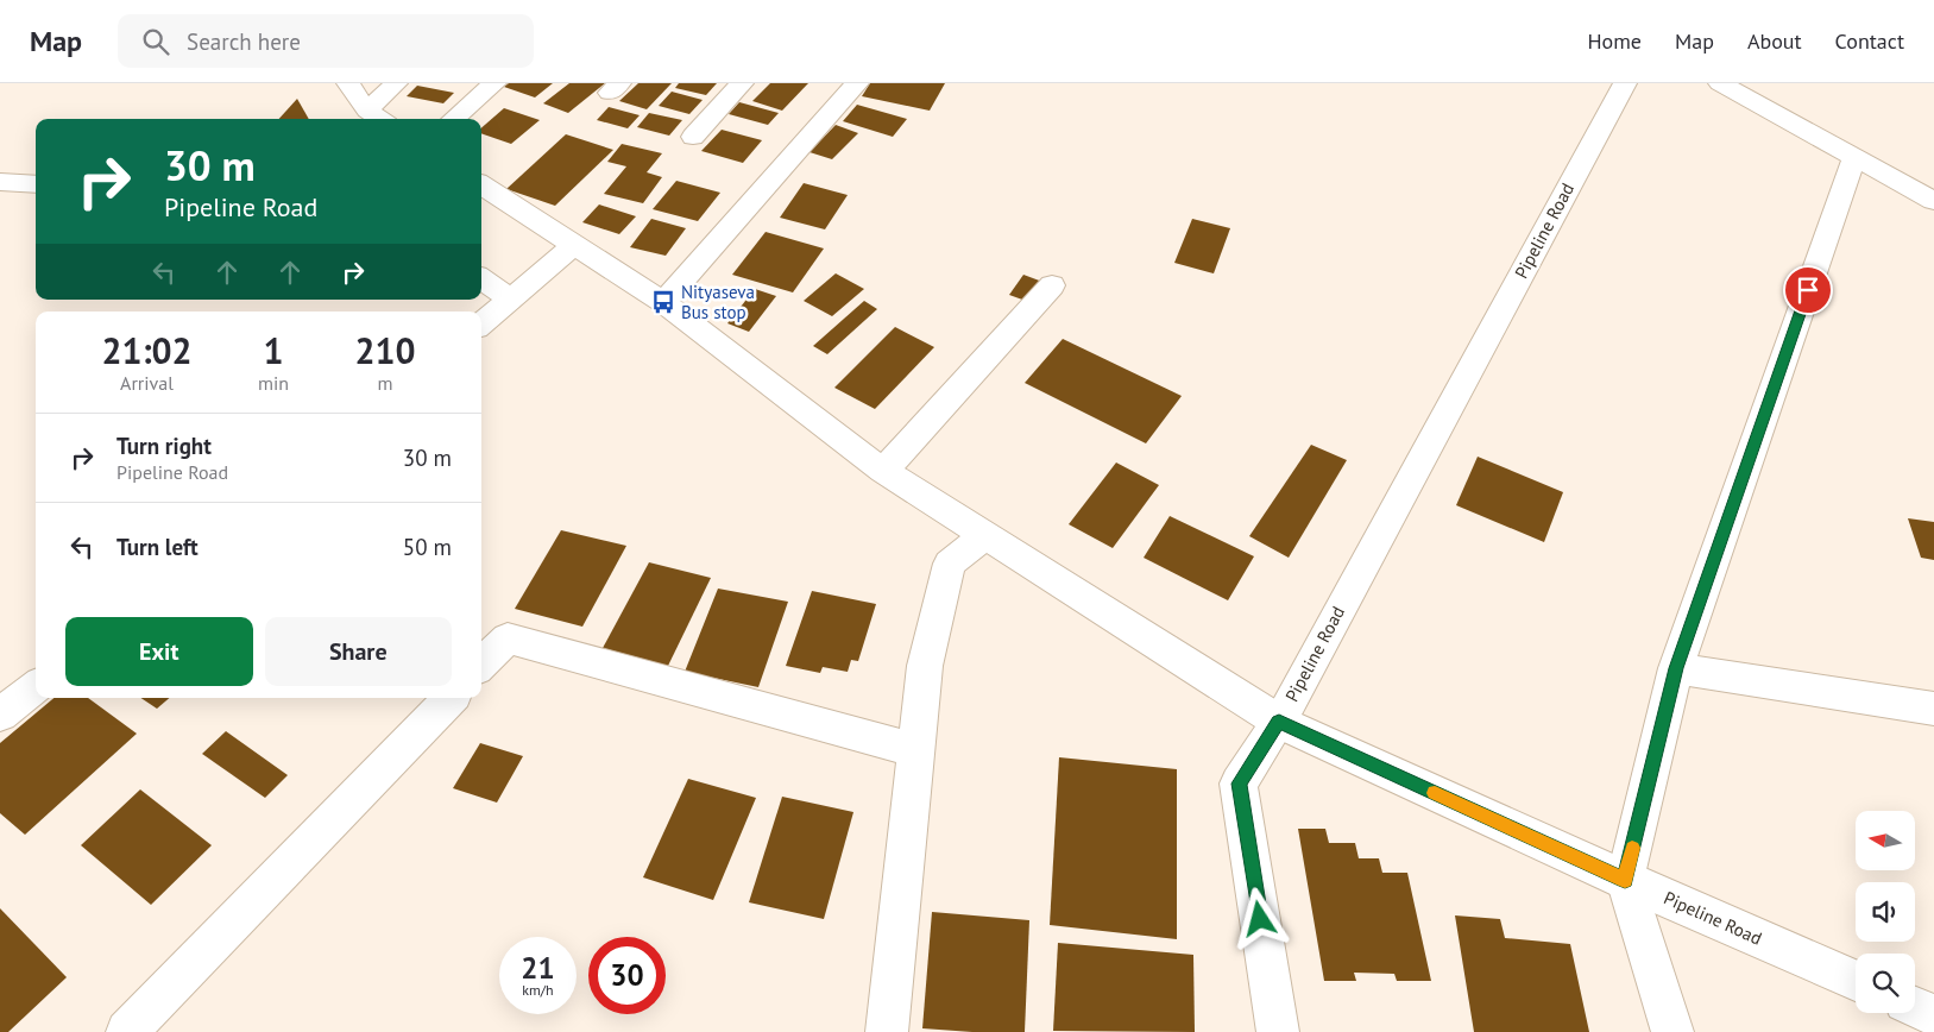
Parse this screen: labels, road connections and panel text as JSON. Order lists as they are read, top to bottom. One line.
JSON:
{"streets":{"street":["Pipeline Road"]},"places":{"bus stop":["Nityaseva Bus stop"]},"north":"left","page":{"header":"Map","search":"Search here","nav":["Home","Map","About","Contact"],"turn":["30 m","Pipeline Road"],"eta":["21:02","Arrival","1","min","210","m"],"list":[{"name":"Turn right","note":"Pipeline Road","value":"30 m"},{"name":"Turn left","value":"50 m"}],"buttons":["Exit","Share"],"speed":"21 km/h","limit":"30"}}
